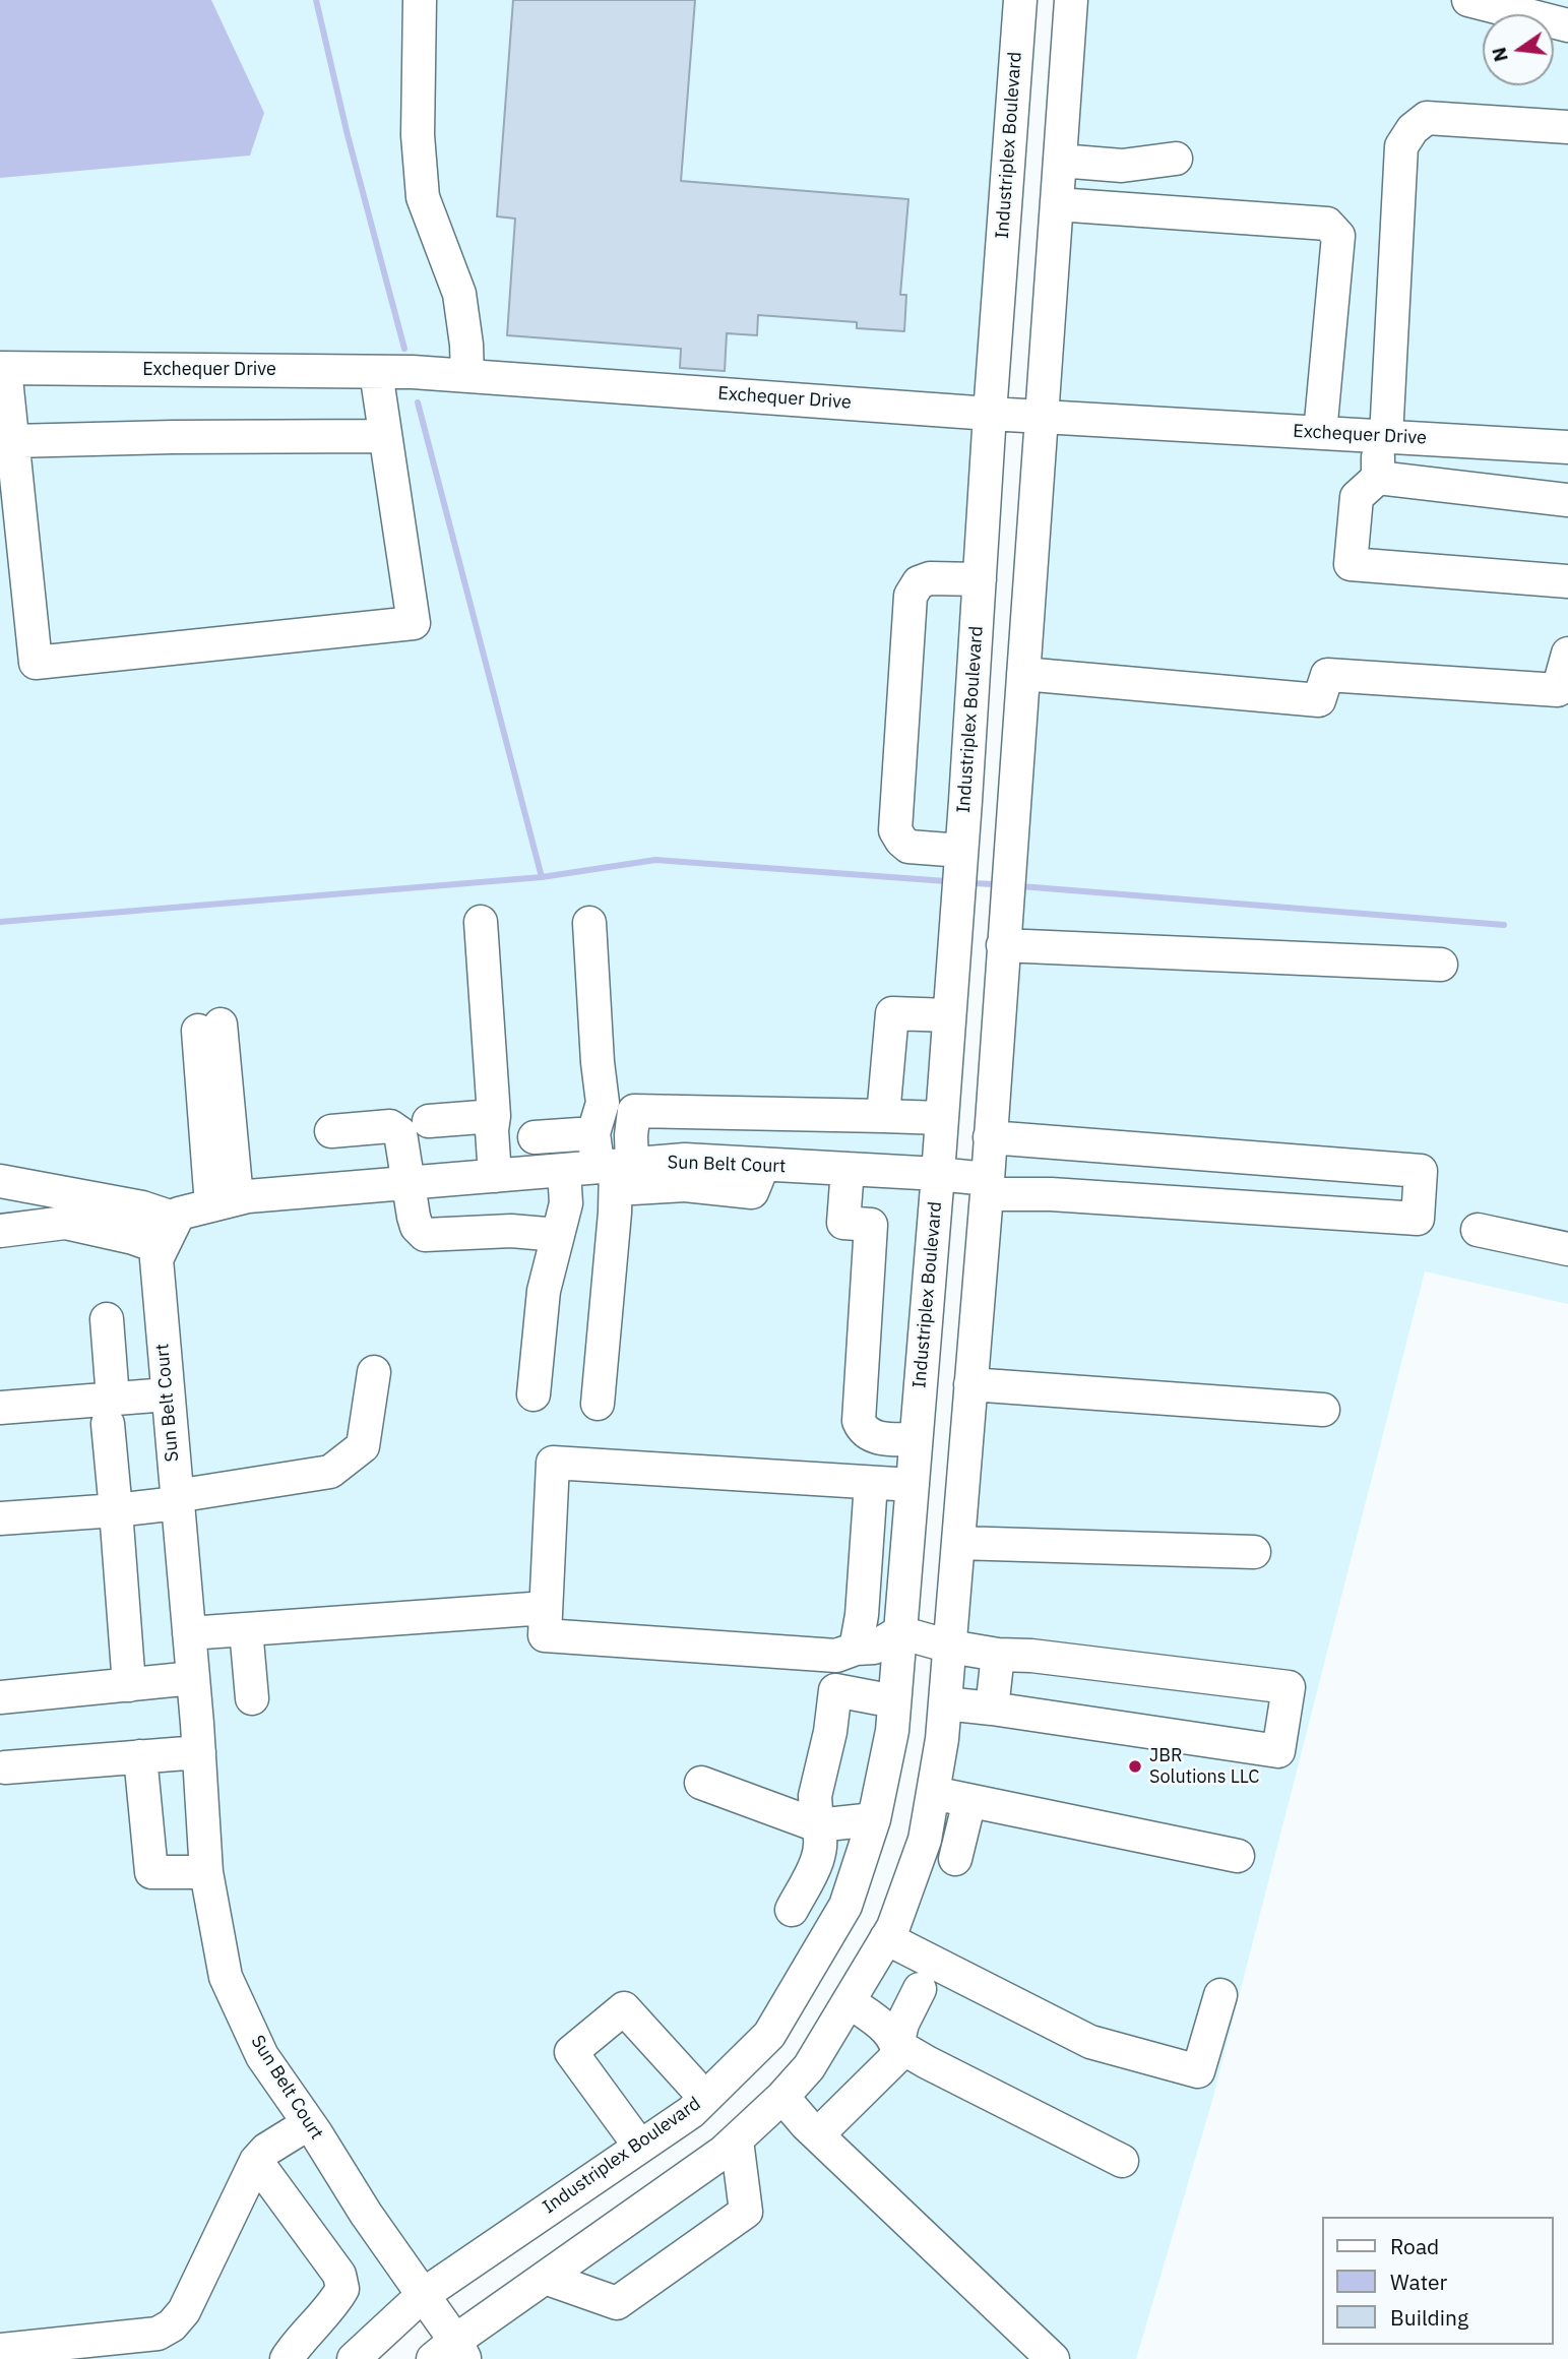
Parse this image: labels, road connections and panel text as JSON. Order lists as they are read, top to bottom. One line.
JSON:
{"streets":{"street":["Industriplex Boulevard","Exchequer Drive","Sun Belt Court"]},"crossings":[["Industriplex Boulevard","Exchequer Drive"],["Industriplex Boulevard","Sun Belt Court"]],"places":["JBR Solutions LLC"],"legend":["Road","Water","Building"],"north":"left"}
